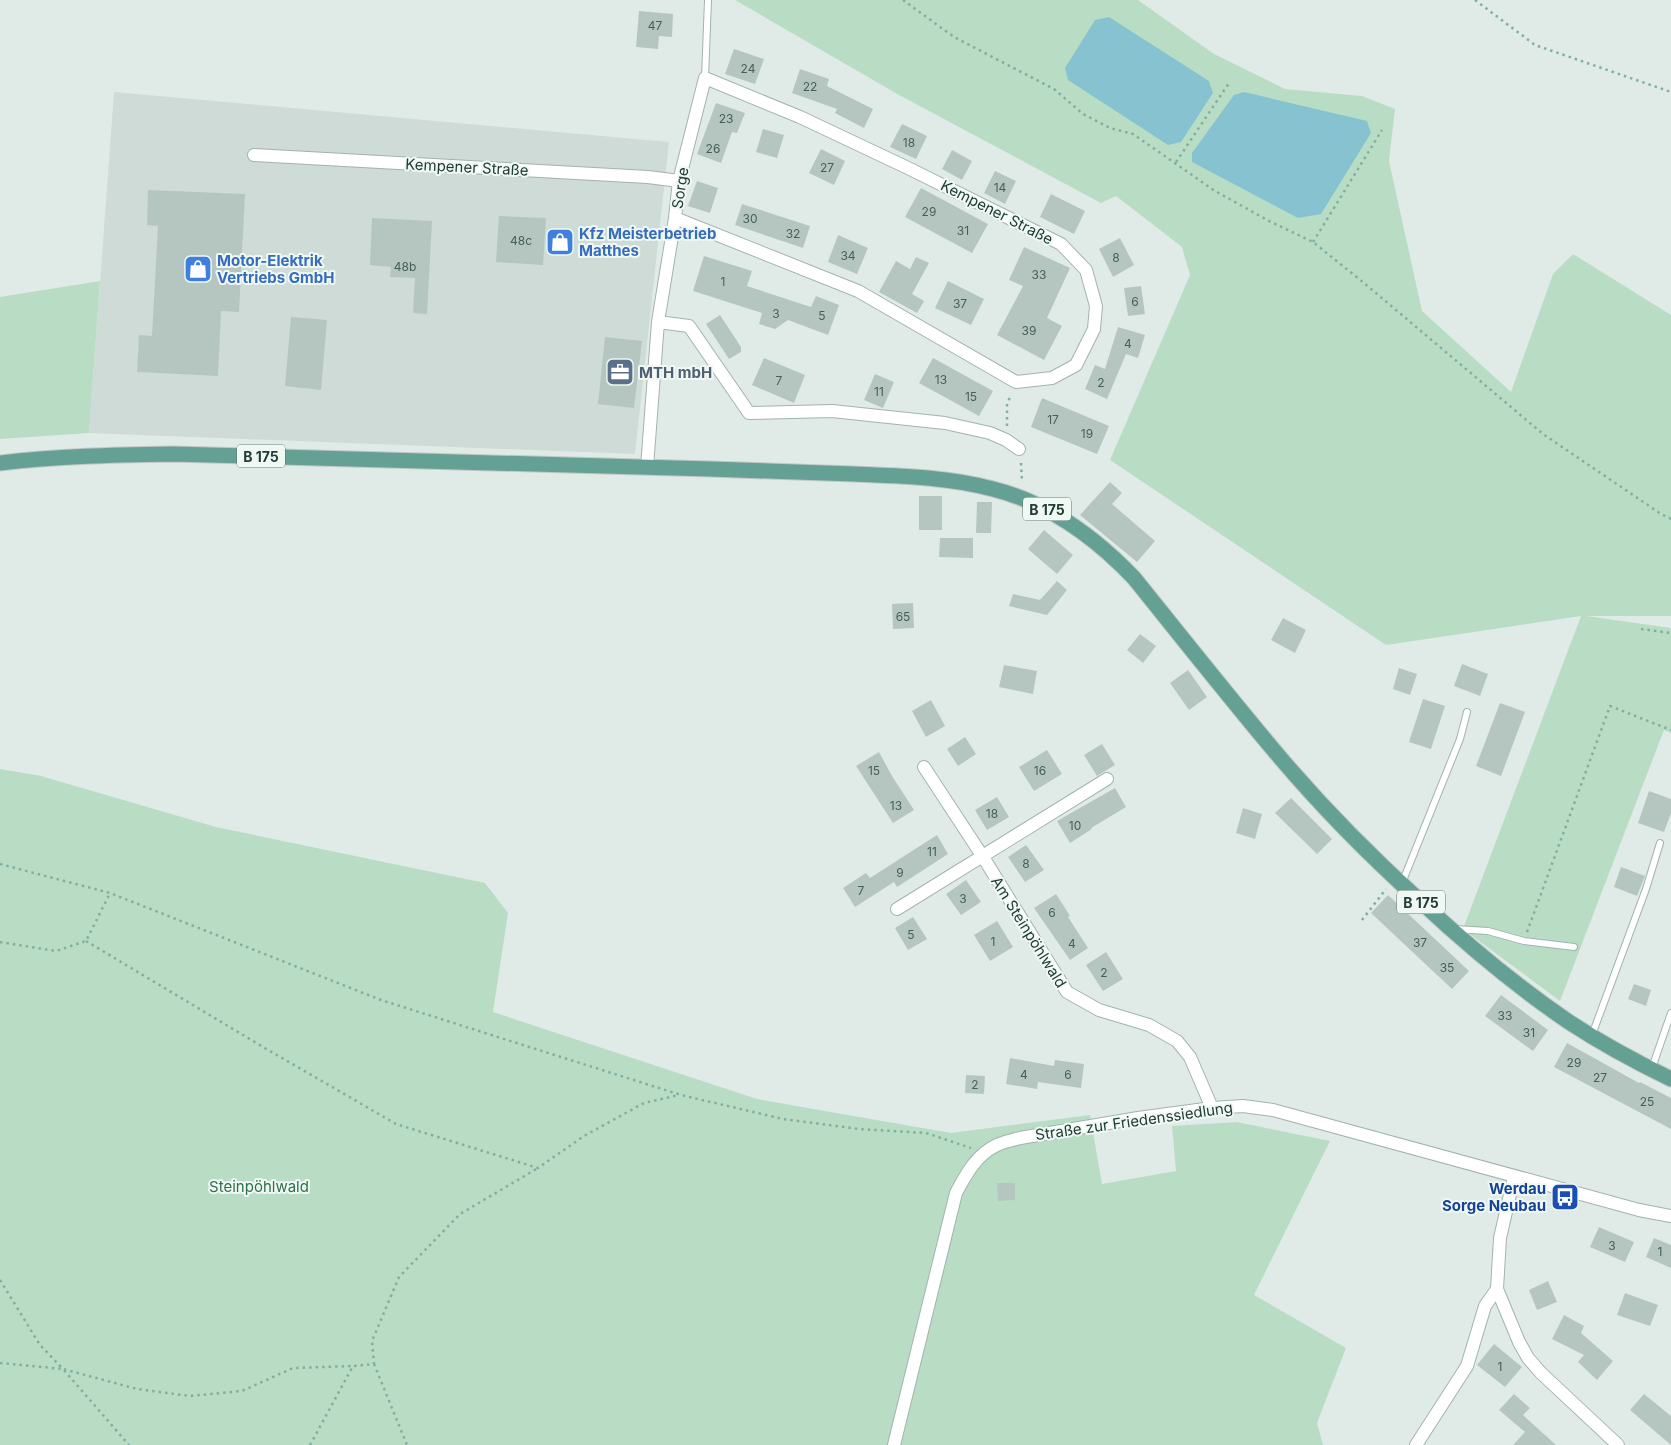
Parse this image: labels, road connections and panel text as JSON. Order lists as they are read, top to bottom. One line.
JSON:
{"streets":{"main road":["B 175"],"street":["Kempener Straße","Sorge","Am Steinpöhlwald","Straße zur Friedenssiedlung"]},"crossings":[["Kempener Straße","Sorge"],["Sorge","B 175"],["Am Steinpöhlwald","Straße zur Friedenssiedlung"]],"parks":["Steinpöhlwald"],"places":{"shop":["Kfz Meisterbetrieb Matthes","Motor-Elektrik Vertriebs GmbH"],"office":["MTH mbH"],"bus stop":["Werdau Sorge Neubau"]},"house_numbers":["47","24","22","23","18","26","27","14","29","30","31","32","48c","34","8","48b","33","1","6","37","3","5","39","4","13","7","2","11","15","17","19","65","15","16","13","18","10","11","8","9","7","3","6","5","1","37","4","35","2","33","31","29","4","6","27","2","25","3","1","1"]}
